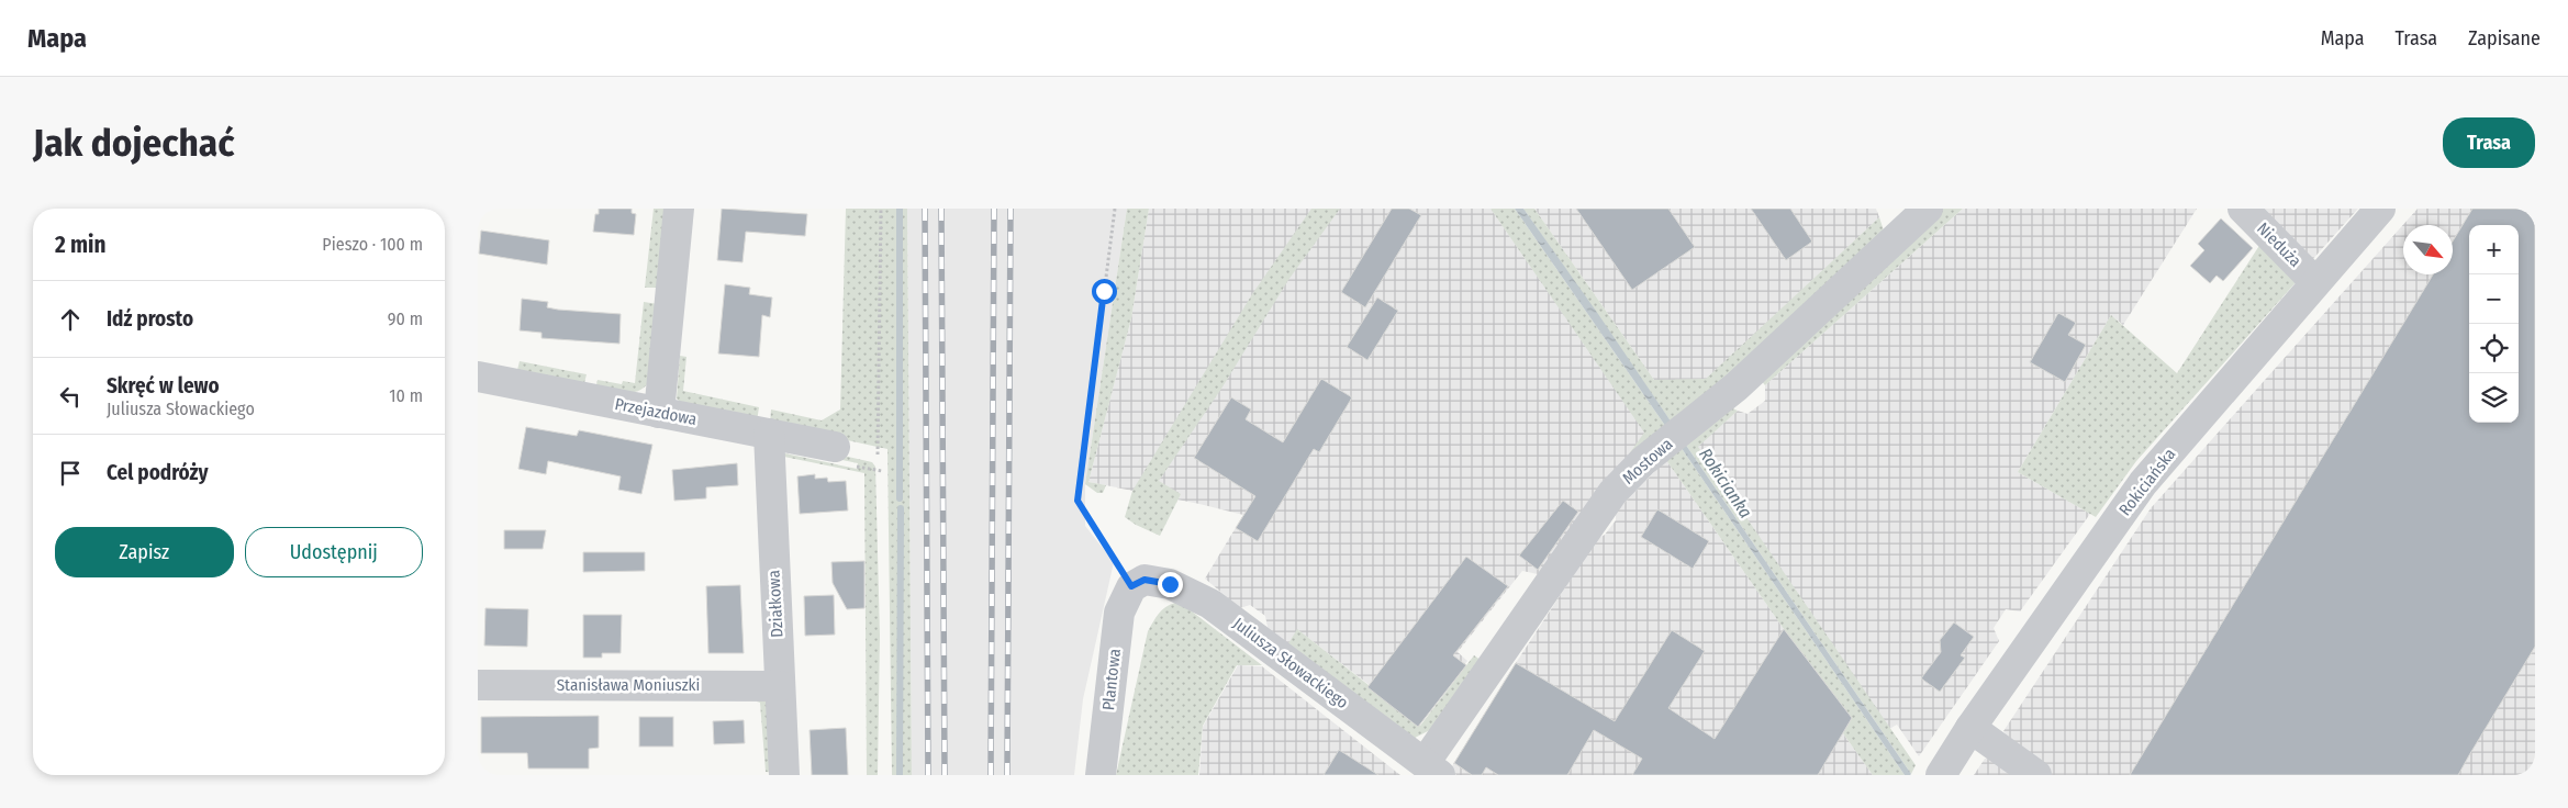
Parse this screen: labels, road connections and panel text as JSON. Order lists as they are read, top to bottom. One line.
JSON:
{"streets":{"street":["Nieduża","Przejazdowa","Mostowa","Rokiciańska","Działkowa","Juliusza Słowackiego","Plantowa","Stanisława Moniuszki"]},"crossings":[["Nieduża","Rokiciańska"],["Przejazdowa","Działkowa"],["Mostowa","Juliusza Słowackiego"],["Działkowa","Stanisława Moniuszki"],["Juliusza Słowackiego","Plantowa"]],"water":["Rokicianka"],"north":"bottom right","page":{"header":"Mapa","nav":["Mapa","Trasa","Zapisane"],"buttons":["Trasa",["Zapisz","Udostępnij"]],"title":"Jak dojechać","heading":["2 min","Pieszo · 100 m"],"map_buttons":["+","−"],"list":[["Idź prosto","90 m"],["Skręć w lewo","Juliusza Słowackiego","10 m"],"Cel podróży"]}}
